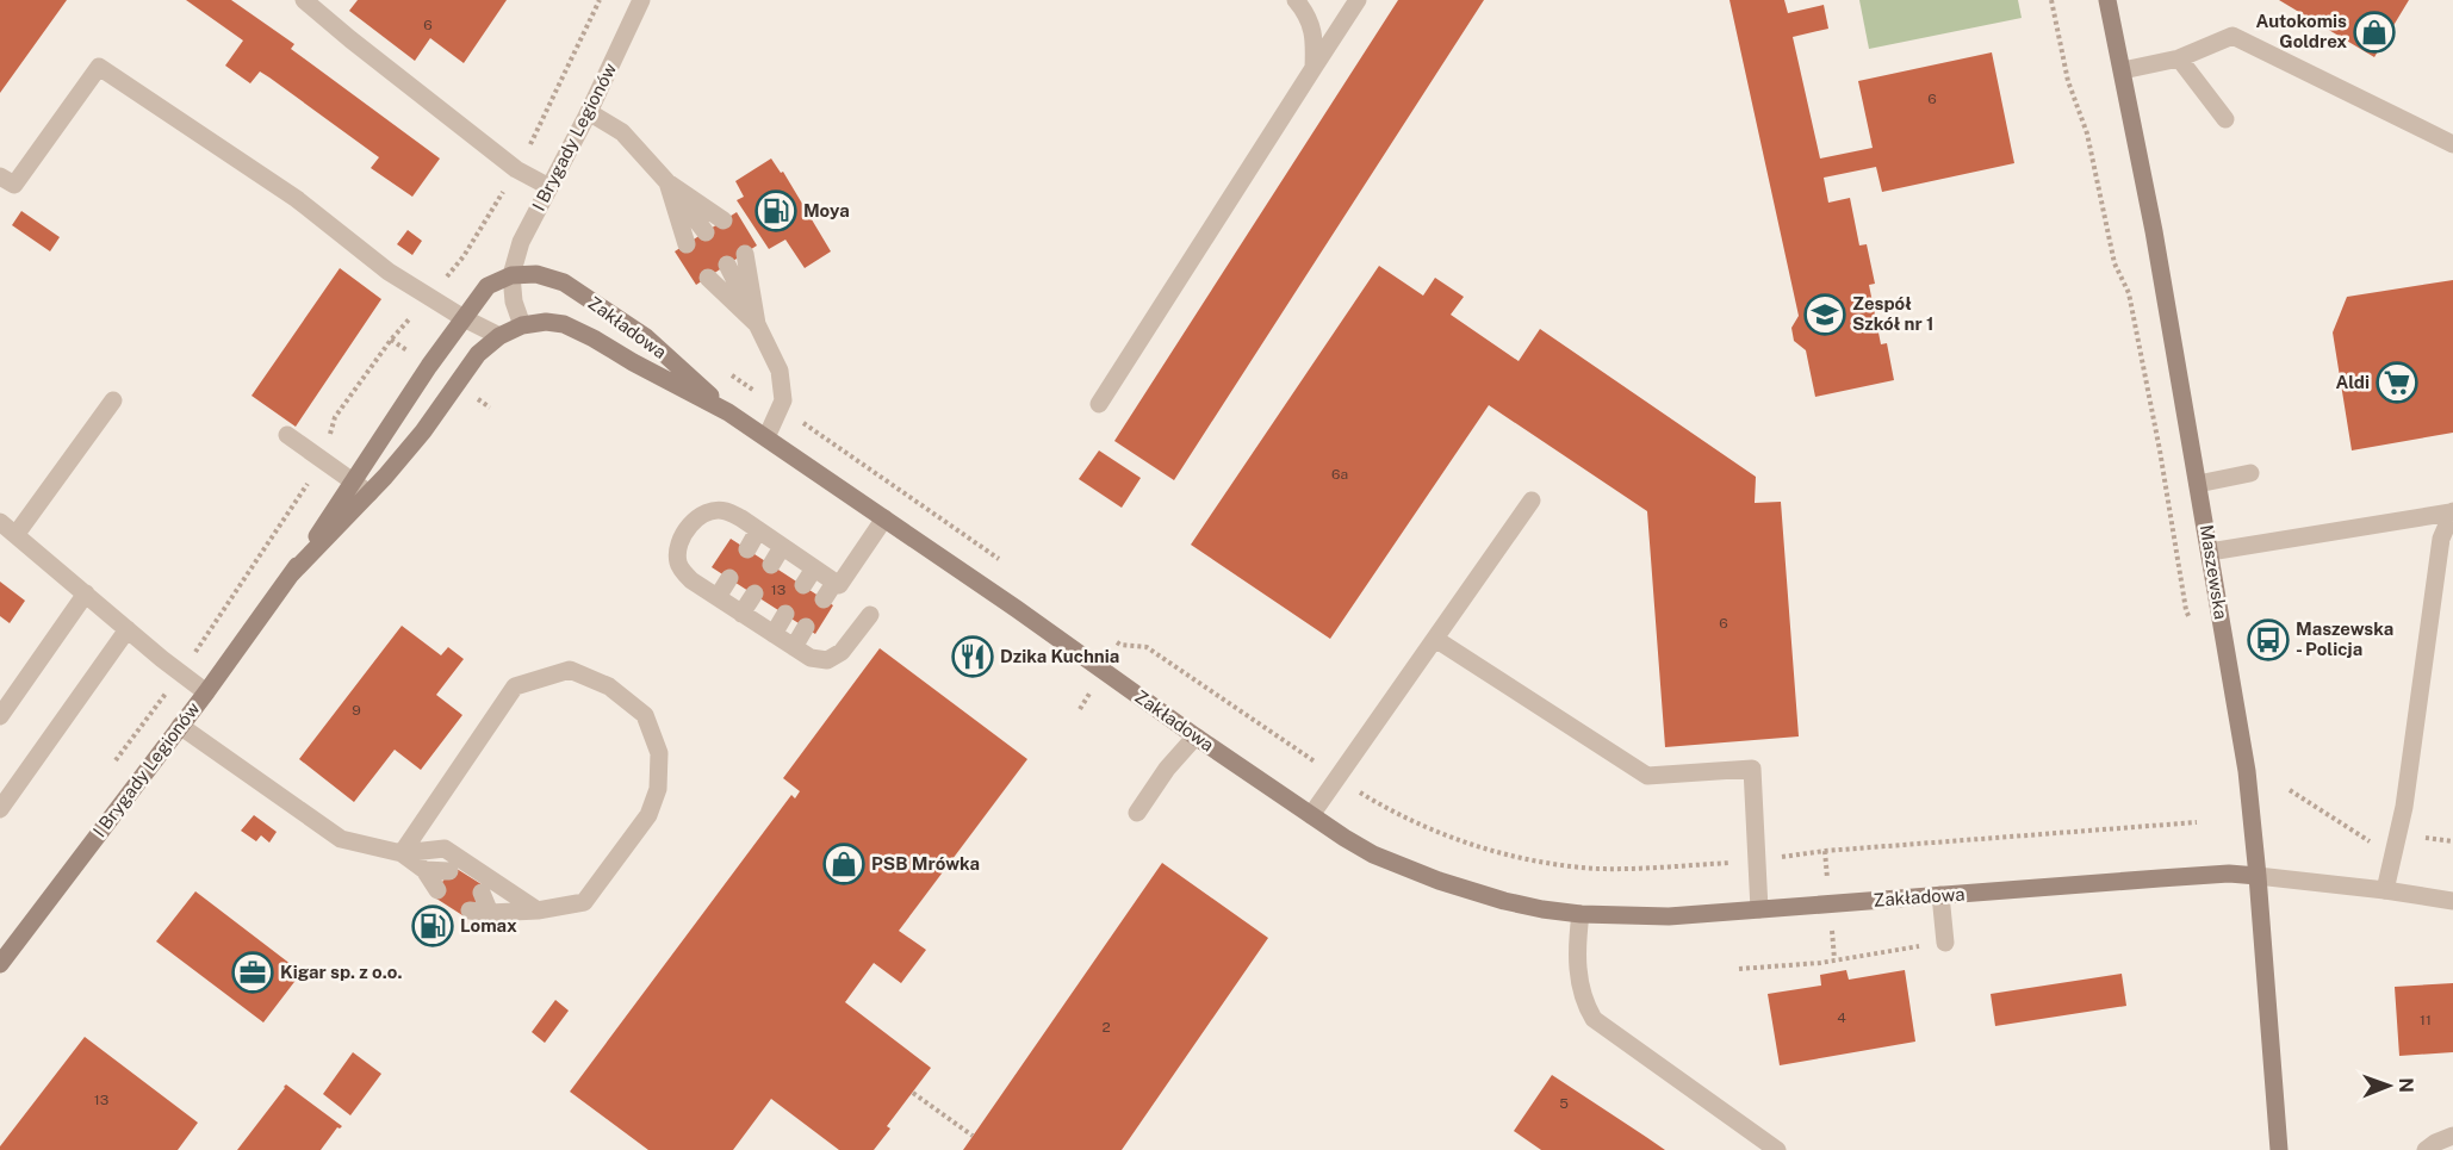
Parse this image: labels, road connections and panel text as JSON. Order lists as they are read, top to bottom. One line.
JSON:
{"streets":{"street":["I Brygady Legionów","Zakładowa","Maszewska"]},"crossings":[["I Brygady Legionów","Zakładowa"],["Zakładowa","Maszewska"]],"places":{"shop":["Autokomis Goldrex","PSB Mrówka"],"fuel station":["Moya","Lomax"],"school or university":["Zespół Szkół nr 1"],"supermarket":["Aldi"],"bus stop":["Maszewska - Policja"],"restaurant":["Dzika Kuchnia"],"office":["Kigar sp. z o.o."]},"house_numbers":["6","6","6a","13","6","9","4","11","2","13","5"],"north":"right"}
